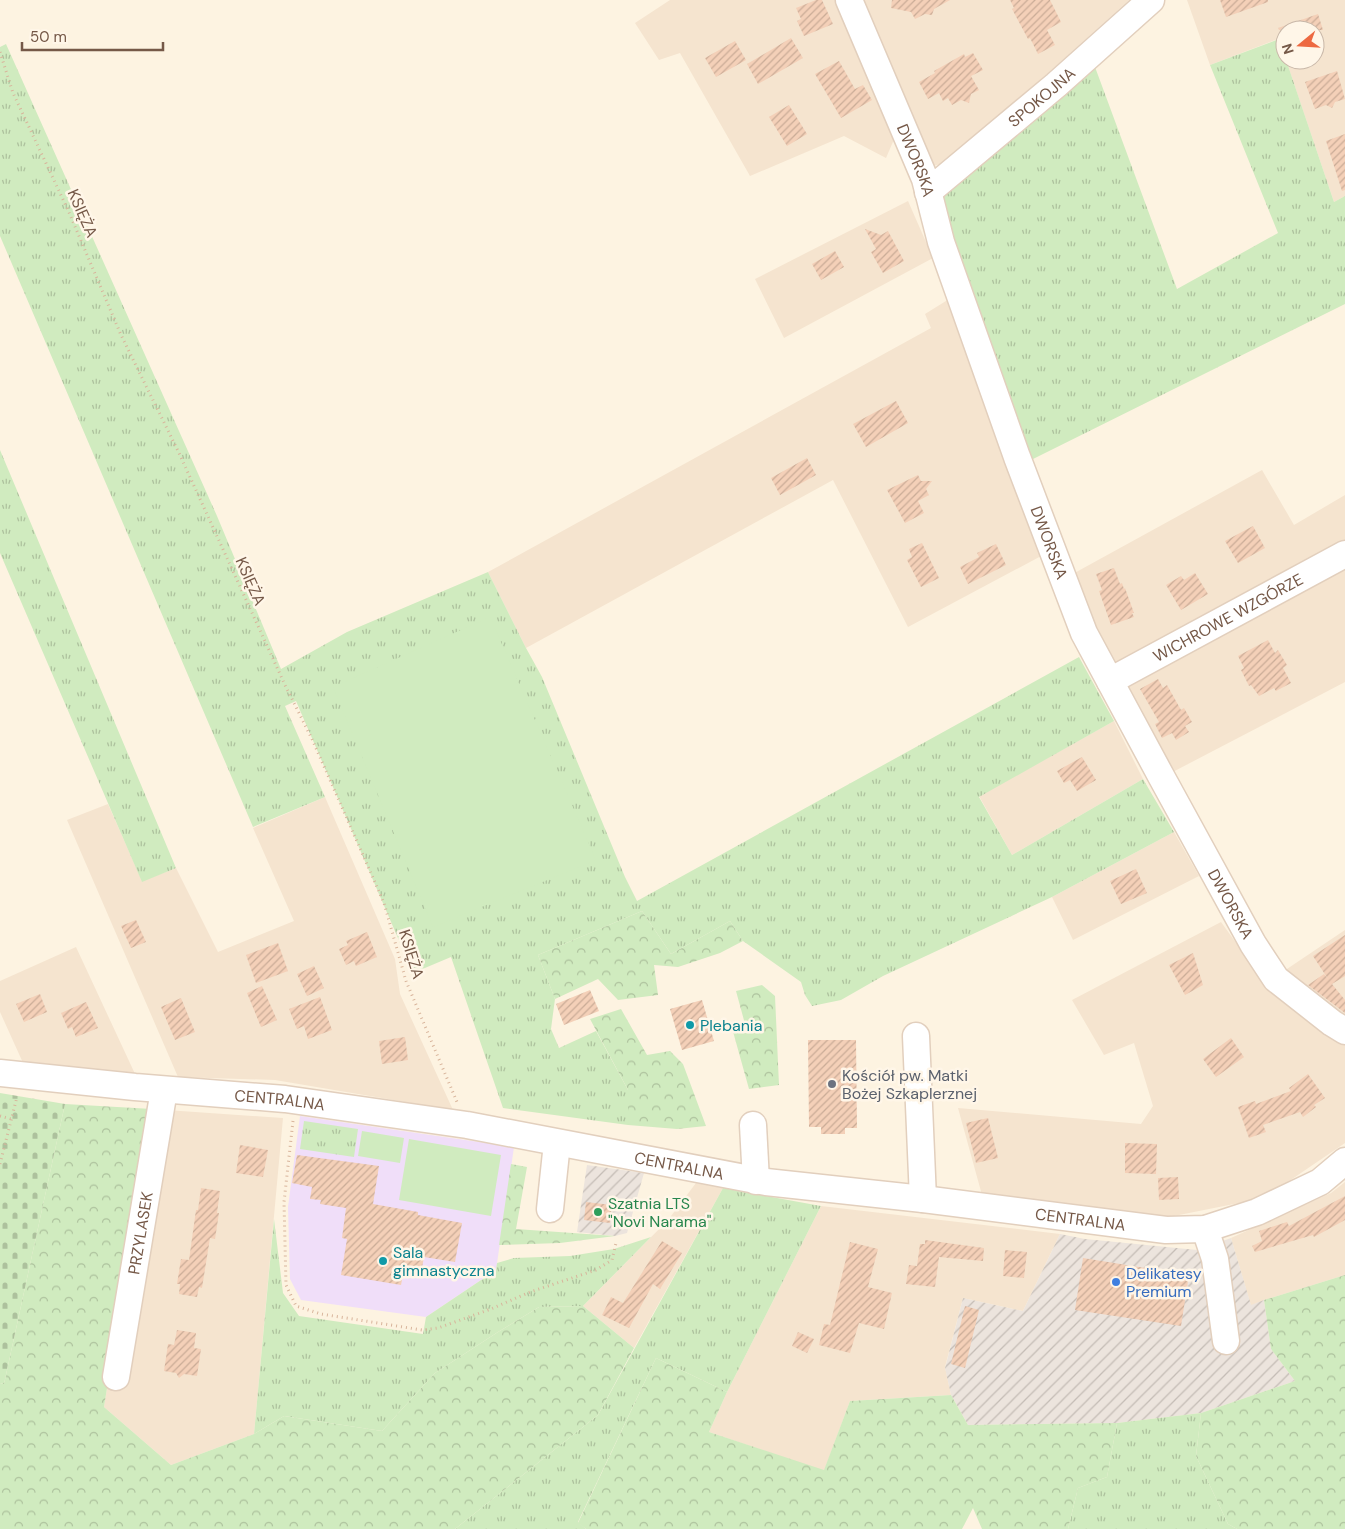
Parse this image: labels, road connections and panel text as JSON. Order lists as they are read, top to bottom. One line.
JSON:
{"streets":{"street":["SPOKOJNA","DWORSKA","WICHROWE WZGÓRZE","CENTRALNA","PRZYLASEK"],"path":["KSIĘŻA"]},"crossings":[["SPOKOJNA","DWORSKA"],["DWORSKA","WICHROWE WZGÓRZE"],["KSIĘŻA","CENTRALNA"],["CENTRALNA","PRZYLASEK"]],"places":["Plebania","Kościół pw. Matki Bożej Szkaplerznej","Szatnia LTS \"Novi Narama\"","Sala gimnastyczna","Delikatesy Premium"],"scale_bar":"50 m","north":"left"}
